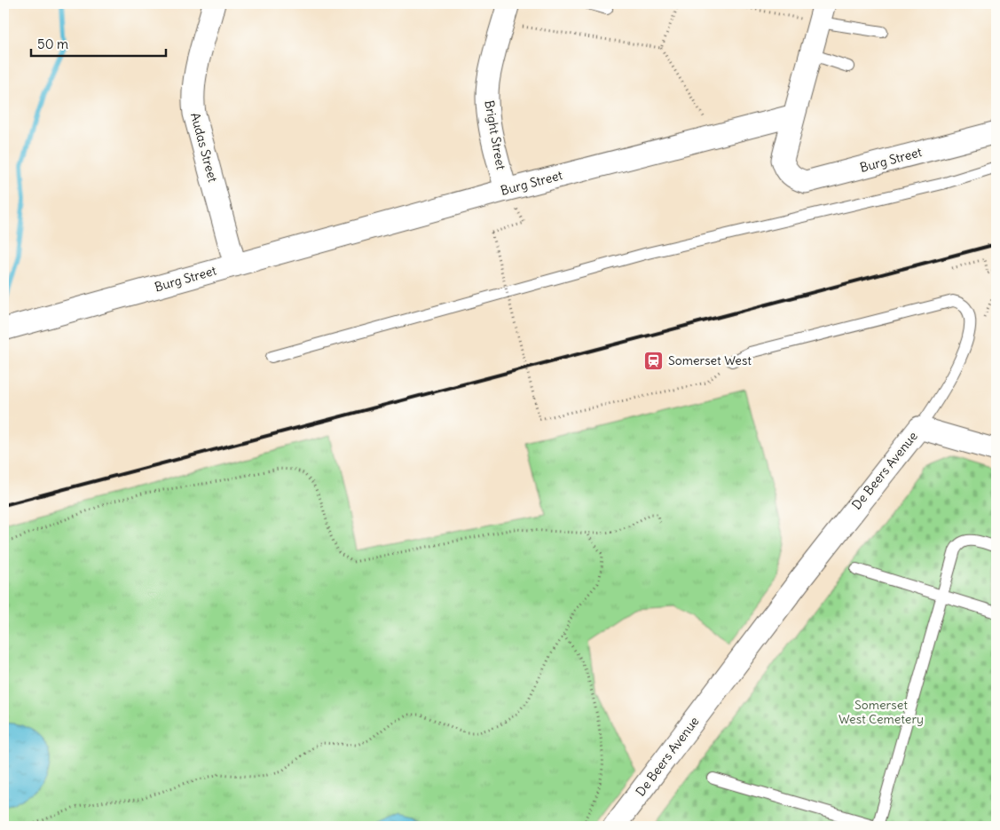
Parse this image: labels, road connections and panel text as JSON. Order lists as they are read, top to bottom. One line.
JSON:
{"streets":{"street":["Bright Street","Audas Street","Burg Street","De Beers Avenue"]},"crossings":[["Bright Street","Burg Street"],["Audas Street","Burg Street"]],"parks":["Somerset West Cemetery"],"places":{"station":["Somerset West"]},"scale_bar":"50 m"}
